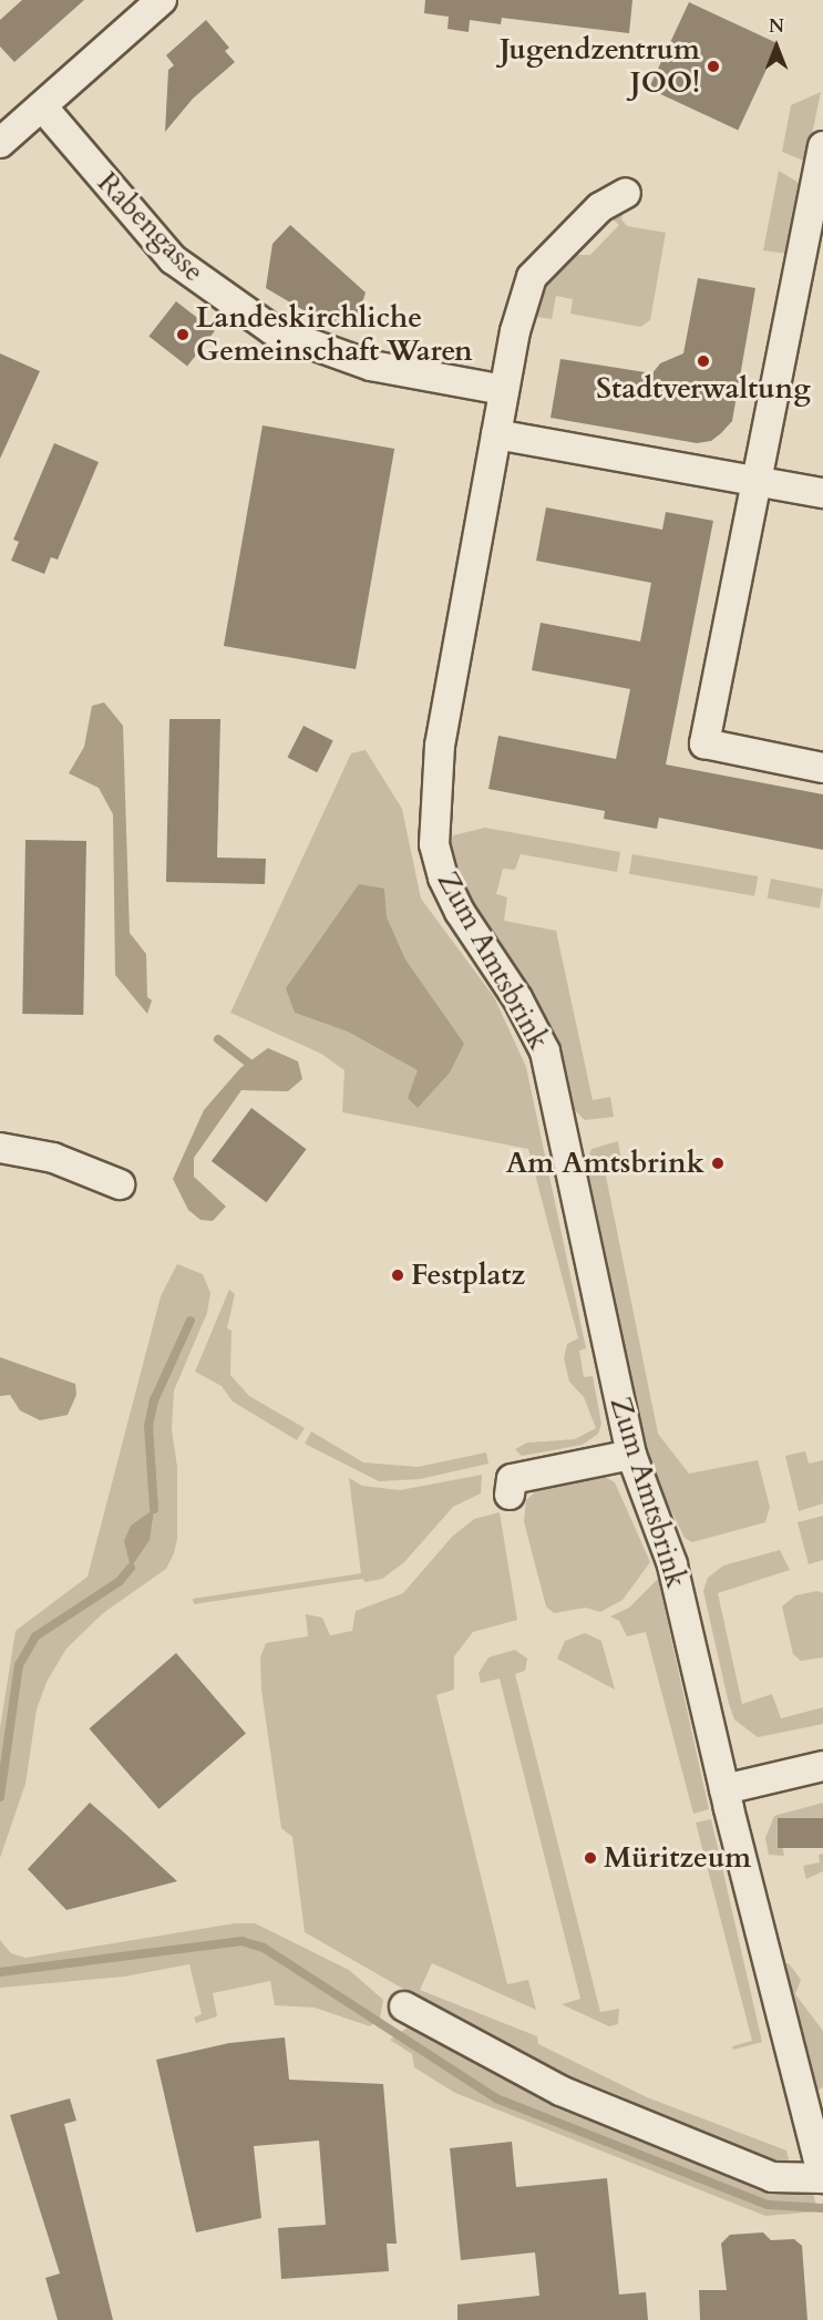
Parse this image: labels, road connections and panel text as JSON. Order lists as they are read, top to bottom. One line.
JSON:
{"streets":{"street":["Rabengasse","Zum Amtsbrink"]},"crossings":[["Rabengasse","Zum Amtsbrink"]],"places":["Jugendzentrum JOO!","Landeskirchliche Gemeinschaft Waren","Stadtverwaltung","Am Amtsbrink","Festplatz","Müritzeum"],"north":"top"}
